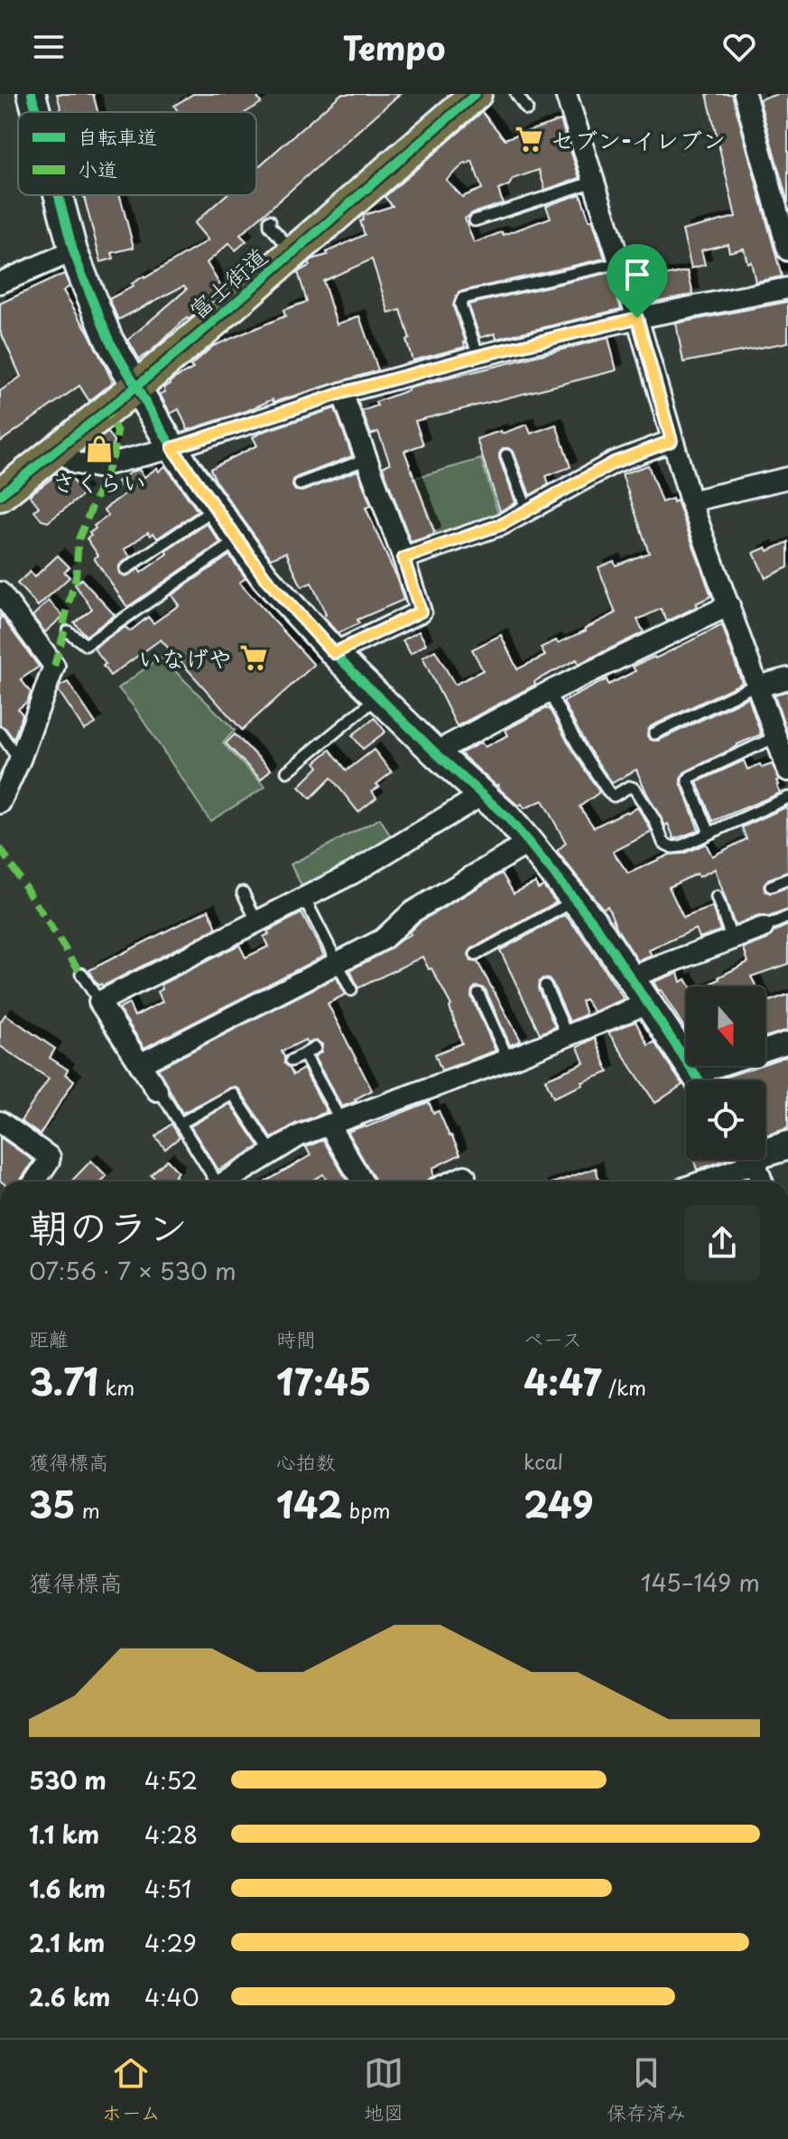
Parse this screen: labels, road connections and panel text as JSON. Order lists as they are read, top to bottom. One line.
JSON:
{"streets":{"main road":["富士街道"]},"places":{"supermarket":["セブン-イレブン","いなげや"],"shop":["さくらい"]},"legend":["自転車道","小道"],"north":"bottom","page":{"header":"Tempo","heading":["朝のラン","07:56 · 7 × 530 m"],"stats":[["距離","3.71 km"],["時間","17:45"],["ペース","4:47 /km"],["獲得標高","35 m"],["心拍数","142 bpm"],["kcal","249"]],"chart":["獲得標高","145–149 m"],"list":[{"name":"530 m","note":"4:52"},{"name":"1.1 km","note":"4:28"},{"name":"1.6 km","note":"4:51"},{"name":"2.1 km","note":"4:29"},{"name":"2.6 km","note":"4:40"}],"tabs":["ホーム","地図","保存済み"]}}
